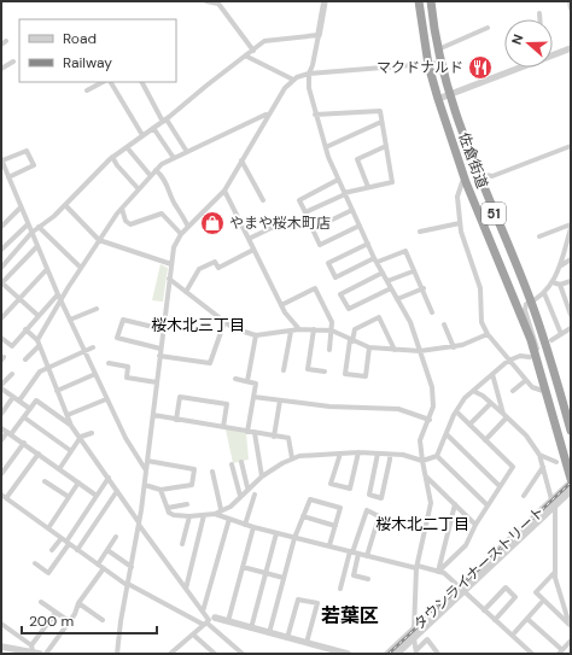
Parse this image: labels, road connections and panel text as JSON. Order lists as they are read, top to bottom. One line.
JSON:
{"streets":{"highway":["佐倉街道","51"],"street":["タウンライナーストリート"]},"crossings":[["佐倉街道","51"],["51","タウンライナーストリート"]],"districts":["桜木北三丁目","桜木北二丁目","若葉区"],"places":{"restaurant":["マクドナルド"],"shop":["やまや桜木町店"]},"legend":["Road","Railway"],"scale_bar":"200 m","north":"left"}
